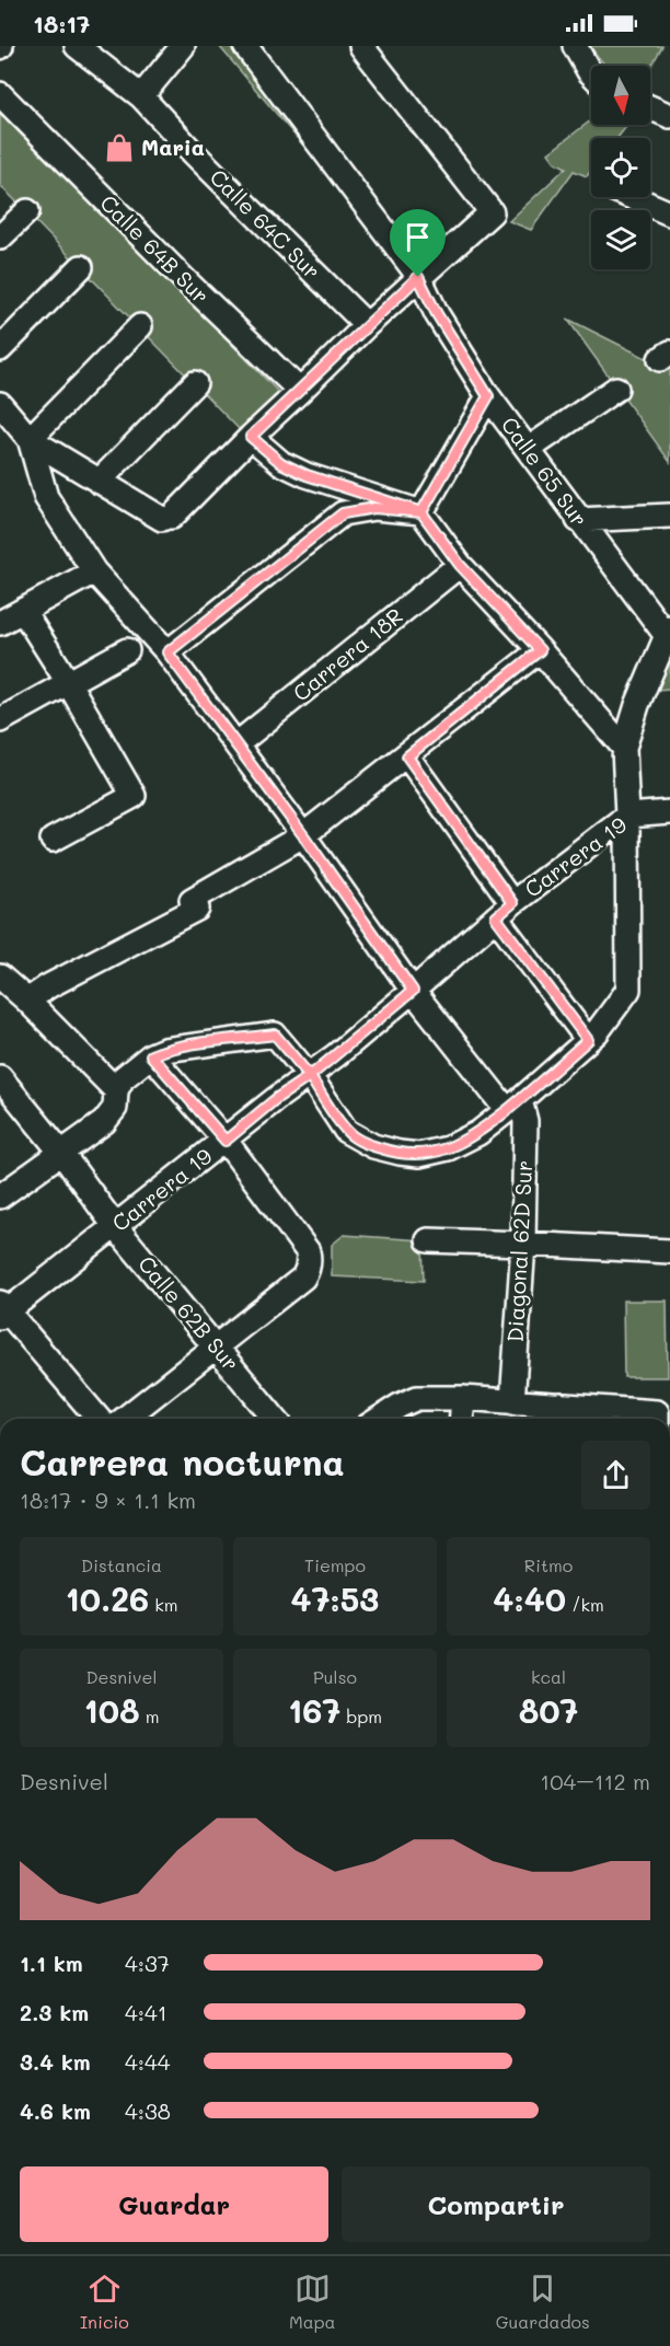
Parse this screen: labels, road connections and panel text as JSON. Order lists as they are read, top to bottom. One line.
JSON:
{"streets":{"street":["Calle 64C Sur","Calle 64B Sur","Calle 65 Sur","Carrera 18R","Carrera 19","Diagonal 62D Sur","Calle 62B Sur"]},"crossings":[["Carrera 19","Calle 62B Sur"]],"places":{"shop":["Maria"]},"north":"bottom","page":{"status":"18:17","heading":["Carrera nocturna","18:17 · 9 × 1.1 km"],"stats":[["Distancia","10.26 km"],["Tiempo","47:53"],["Ritmo","4:40 /km"],["Desnivel","108 m"],["Pulso","167 bpm"],["kcal","807"]],"chart":["Desnivel","104–112 m"],"list":[{"name":"1.1 km","note":"4:37"},{"name":"2.3 km","note":"4:41"},{"name":"3.4 km","note":"4:44"},{"name":"4.6 km","note":"4:38"}],"buttons":["Guardar","Compartir"],"tabs":["Inicio","Mapa","Guardados"]}}
